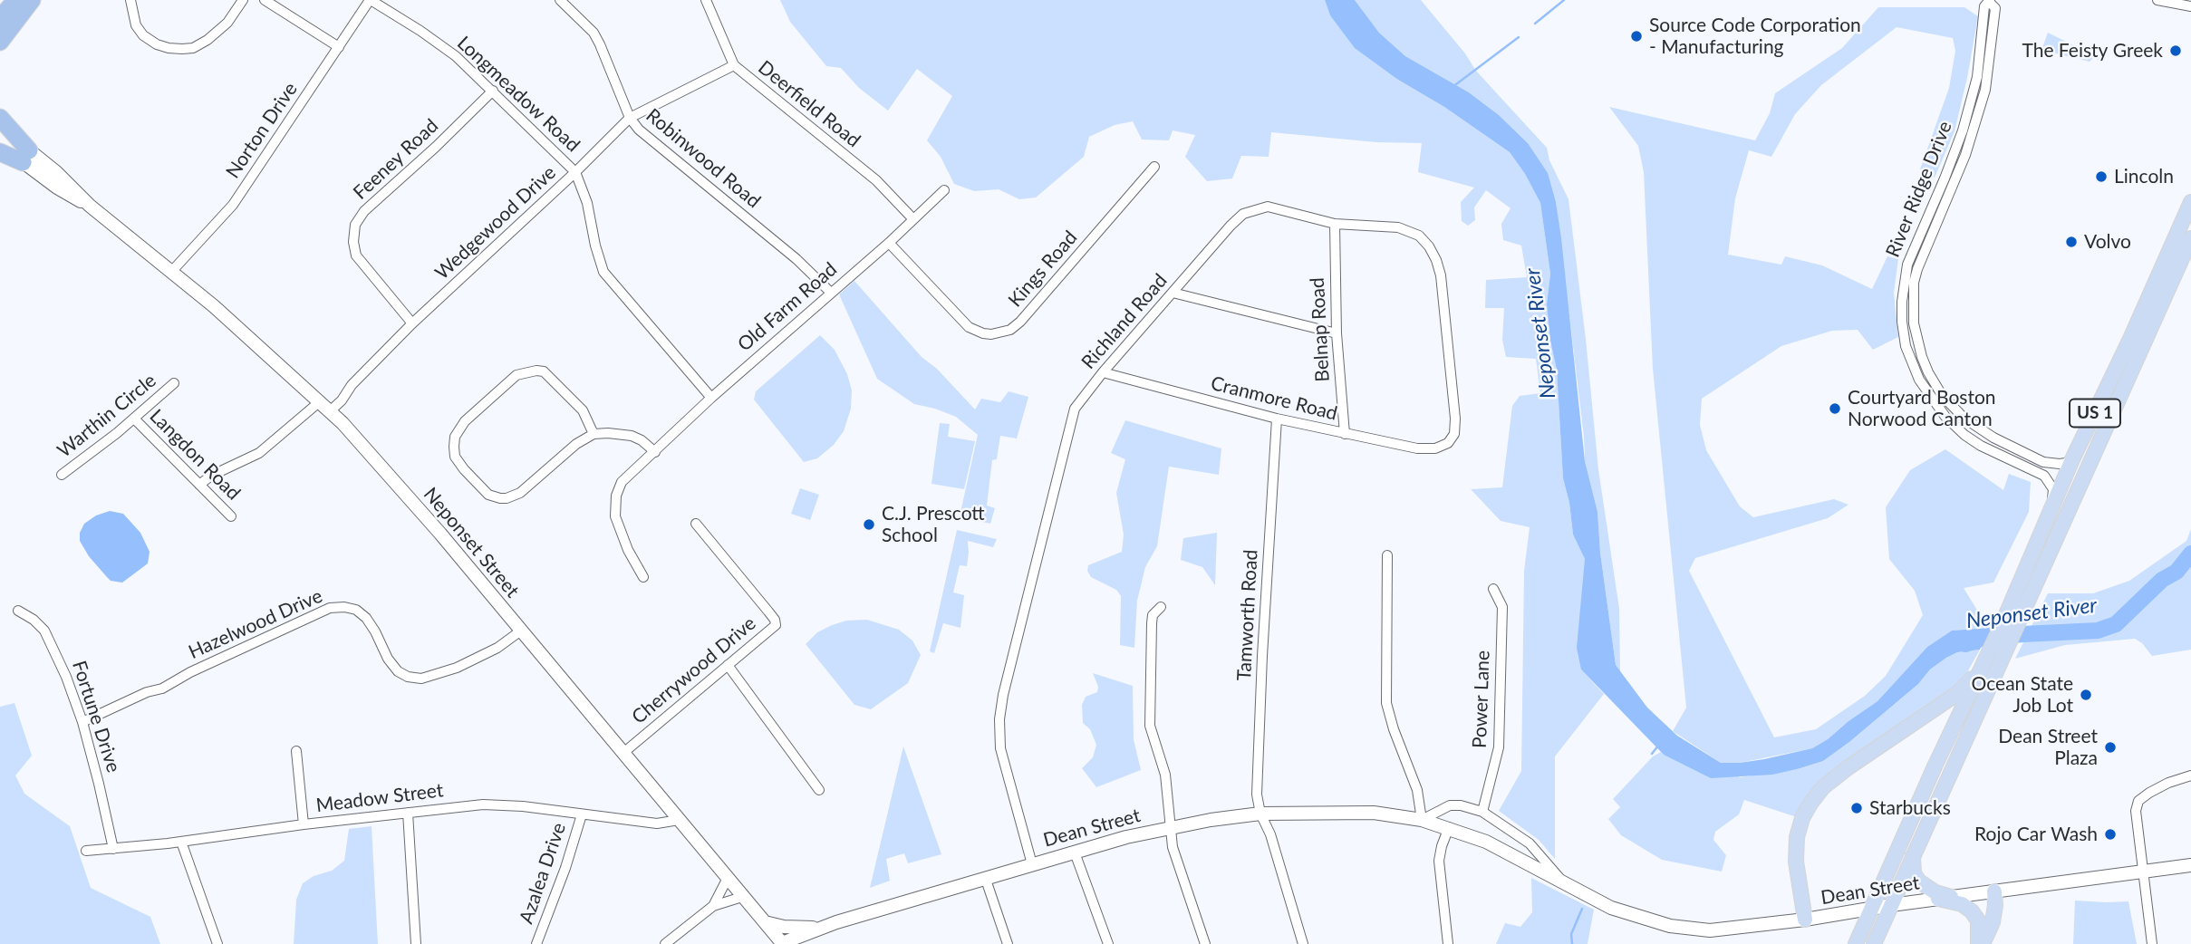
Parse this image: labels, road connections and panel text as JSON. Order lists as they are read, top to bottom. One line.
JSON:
{"streets":{"main road":["US 1","Neponset Street","Dean Street"],"street":["Longmeadow Road","Deerfield Road","Norton Drive","Robinwood Road","Feeney Road","River Ridge Drive","Wedgewood Drive","Kings Road","Old Farm Road","Richland Road","Belnap Road","Cranmore Road","Warthin Circle","Langdon Road","Tamworth Road","Hazelwood Drive","Cherrywood Drive","Power Lane","Fortune Drive","Meadow Street","Azalea Drive"]},"crossings":[["Longmeadow Road","Norton Drive"],["Longmeadow Road","Feeney Road"],["Longmeadow Road","Wedgewood Drive"],["Longmeadow Road","Old Farm Road"],["Deerfield Road","Wedgewood Drive"],["Deerfield Road","Old Farm Road"],["Norton Drive","Neponset Street"],["Robinwood Road","Wedgewood Drive"],["Robinwood Road","Old Farm Road"],["Feeney Road","Wedgewood Drive"],["River Ridge Drive","US 1"],["Wedgewood Drive","Neponset Street"],["Kings Road","Old Farm Road"],["Richland Road","Belnap Road"],["Richland Road","Cranmore Road"],["Richland Road","Dean Street"],["Belnap Road","Cranmore Road"],["Cranmore Road","Tamworth Road"],["US 1","Dean Street"],["Warthin Circle","Langdon Road"],["Neponset Street","Hazelwood Drive"],["Neponset Street","Cherrywood Drive"],["Neponset Street","Meadow Street"],["Neponset Street","Dean Street"],["Tamworth Road","Dean Street"],["Hazelwood Drive","Fortune Drive"],["Power Lane","Dean Street"],["Fortune Drive","Meadow Street"],["Meadow Street","Azalea Drive"]],"water":["Neponset River"],"places":["Source Code Corporation - Manufacturing","The Feisty Greek","Lincoln","Volvo","Courtyard Boston Norwood Canton","C.J. Prescott School","Ocean State Job Lot","Dean Street Plaza","Starbucks","Rojo Car Wash"]}
